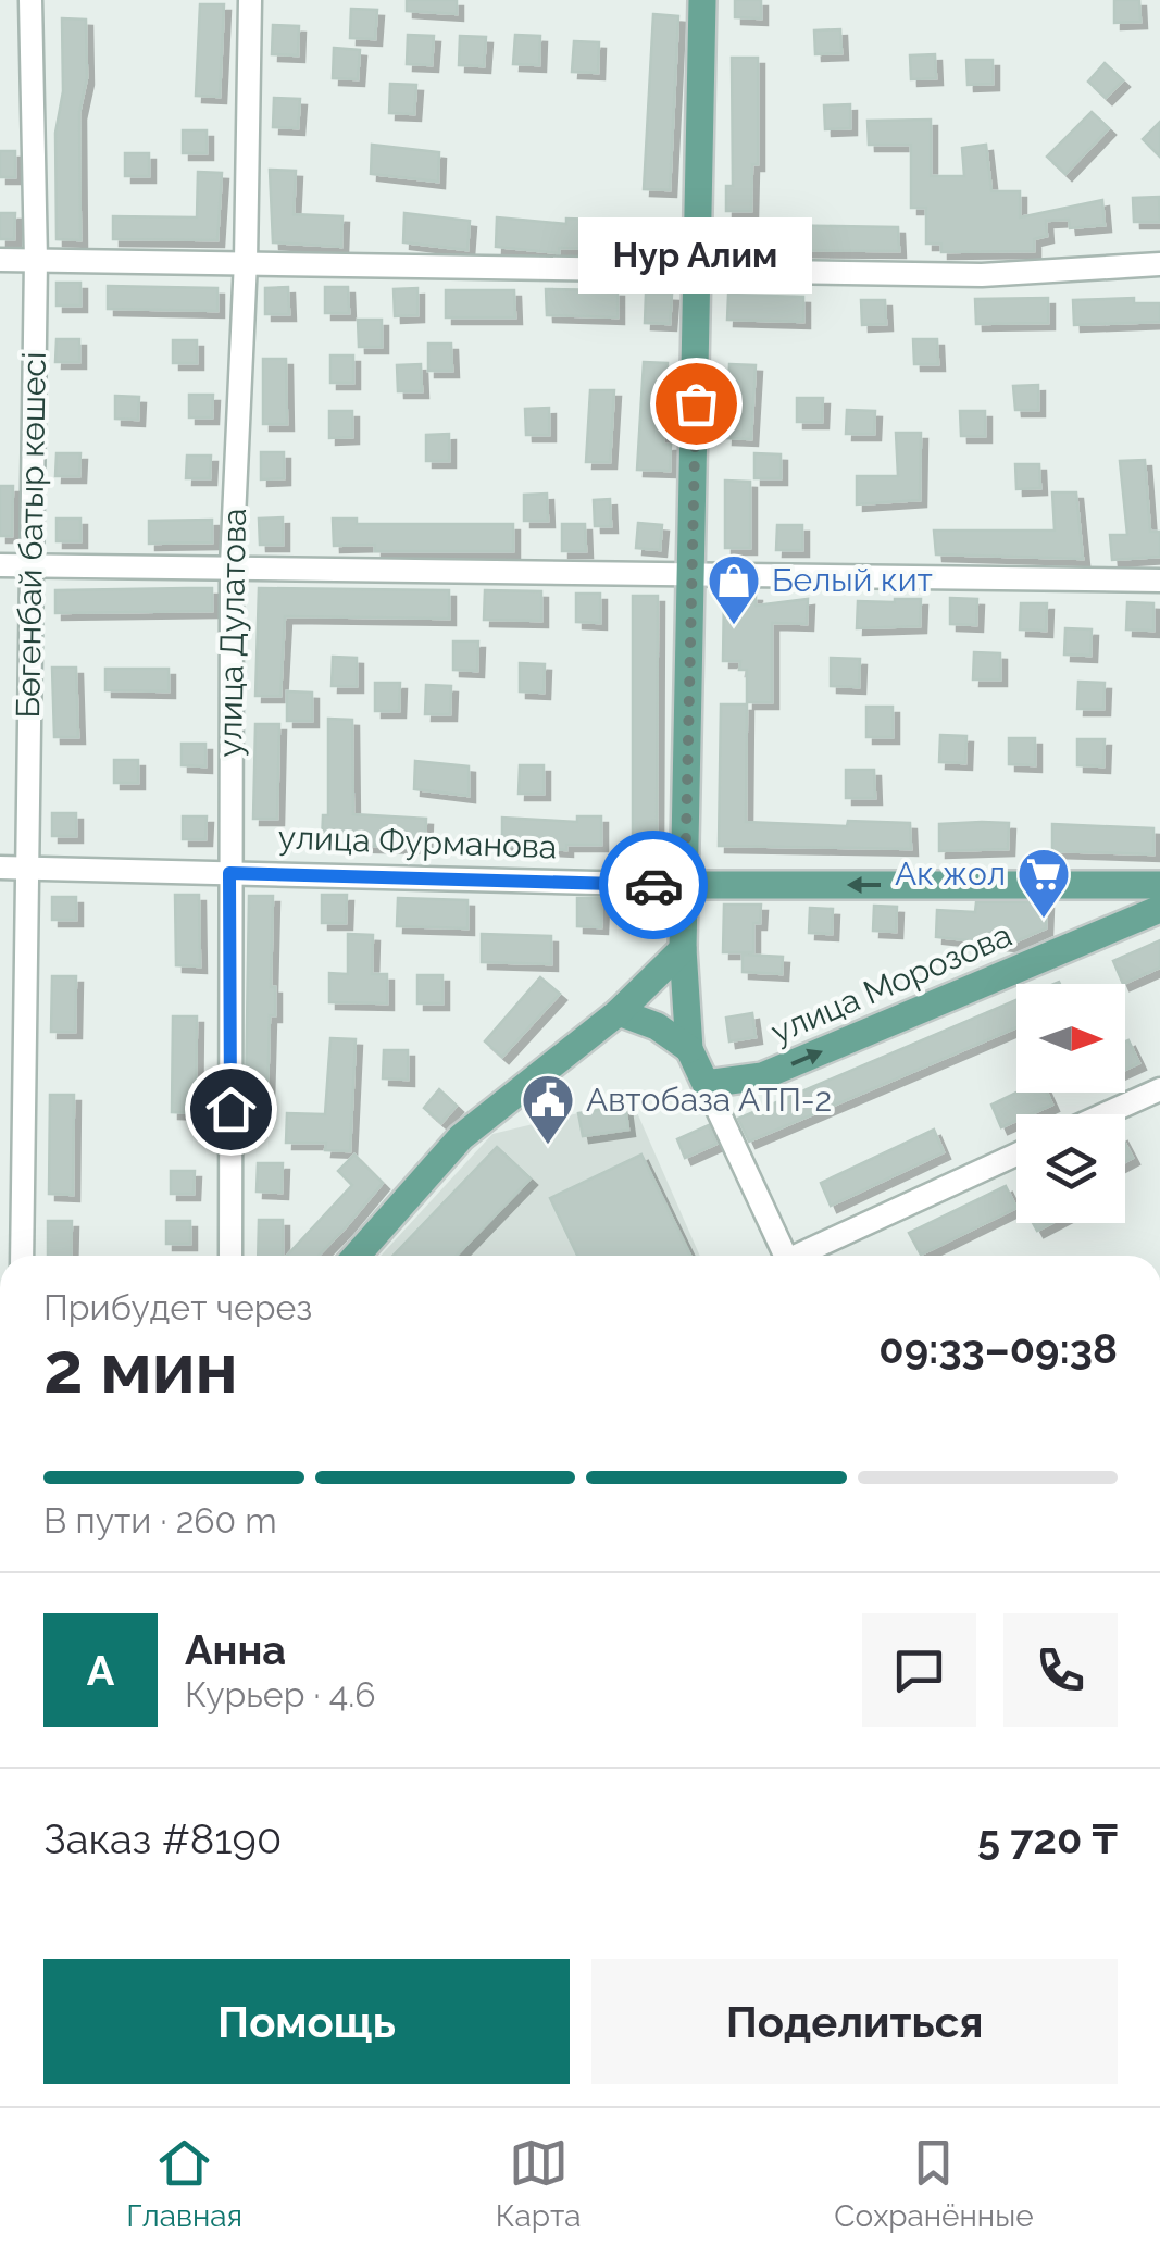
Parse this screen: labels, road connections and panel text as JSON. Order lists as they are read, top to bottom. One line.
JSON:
{"streets":{"main road":["улица Фурманова","улица Морозова"],"street":["Бөгенбай батыр көшесі","улица Дулатова"]},"crossings":[["Бөгенбай батыр көшесі","улица Фурманова"],["улица Дулатова","улица Фурманова"]],"one_way":["улица Фурманова","улица Морозова"],"places":{"other":["Нур Алим"],"shop":["Белый кит"],"supermarket":["Ак жол"],"public building":["Автобаза АТП-2"]},"north":"right","page":{"bubble":"Нур Алим","heading":["2 мин","Прибудет через","09:33–09:38"],"panel":["Анна","Курьер · 4.6","Заказ #8190","5 720 ₸"],"bar":"В пути · 260 m","round":"А","buttons":["Помощь","Поделиться"],"tabs":["Главная","Карта","Сохранённые"]}}
